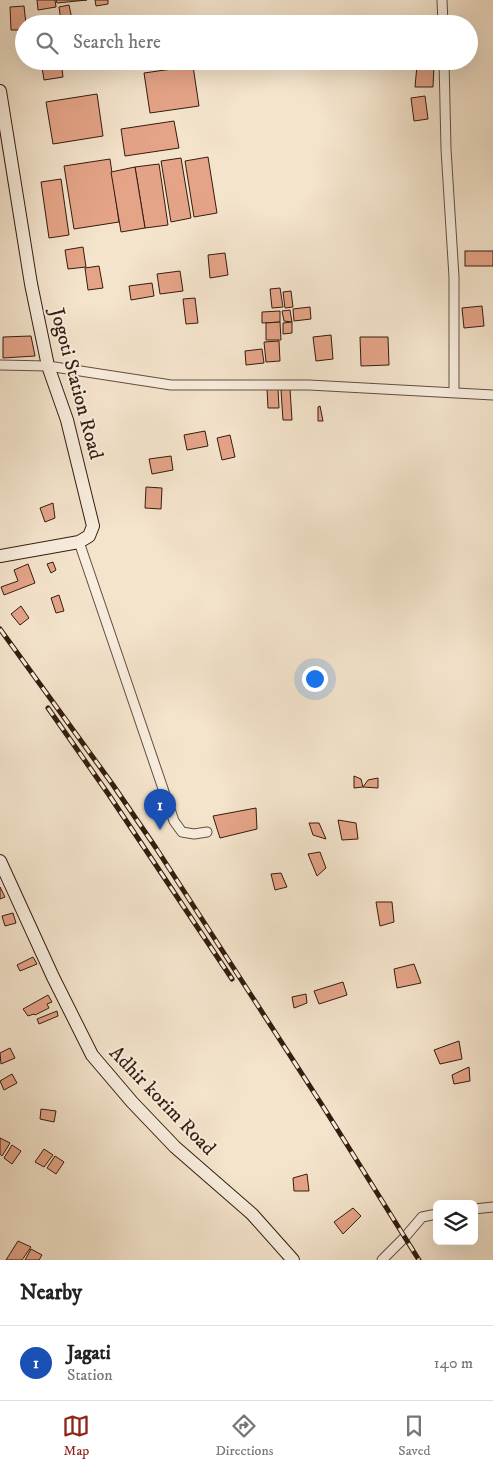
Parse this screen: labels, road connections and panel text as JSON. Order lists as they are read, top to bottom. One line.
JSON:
{"streets":{"street":["Jogoti Station Road","Adhir korim Road"]},"page":{"search":"Search here","pins":"1","heading":"Nearby","list":[{"mark":"1","name":"Jagati","note":"Station","value":"140 m"}],"nav":["Map","Directions","Saved"]}}
